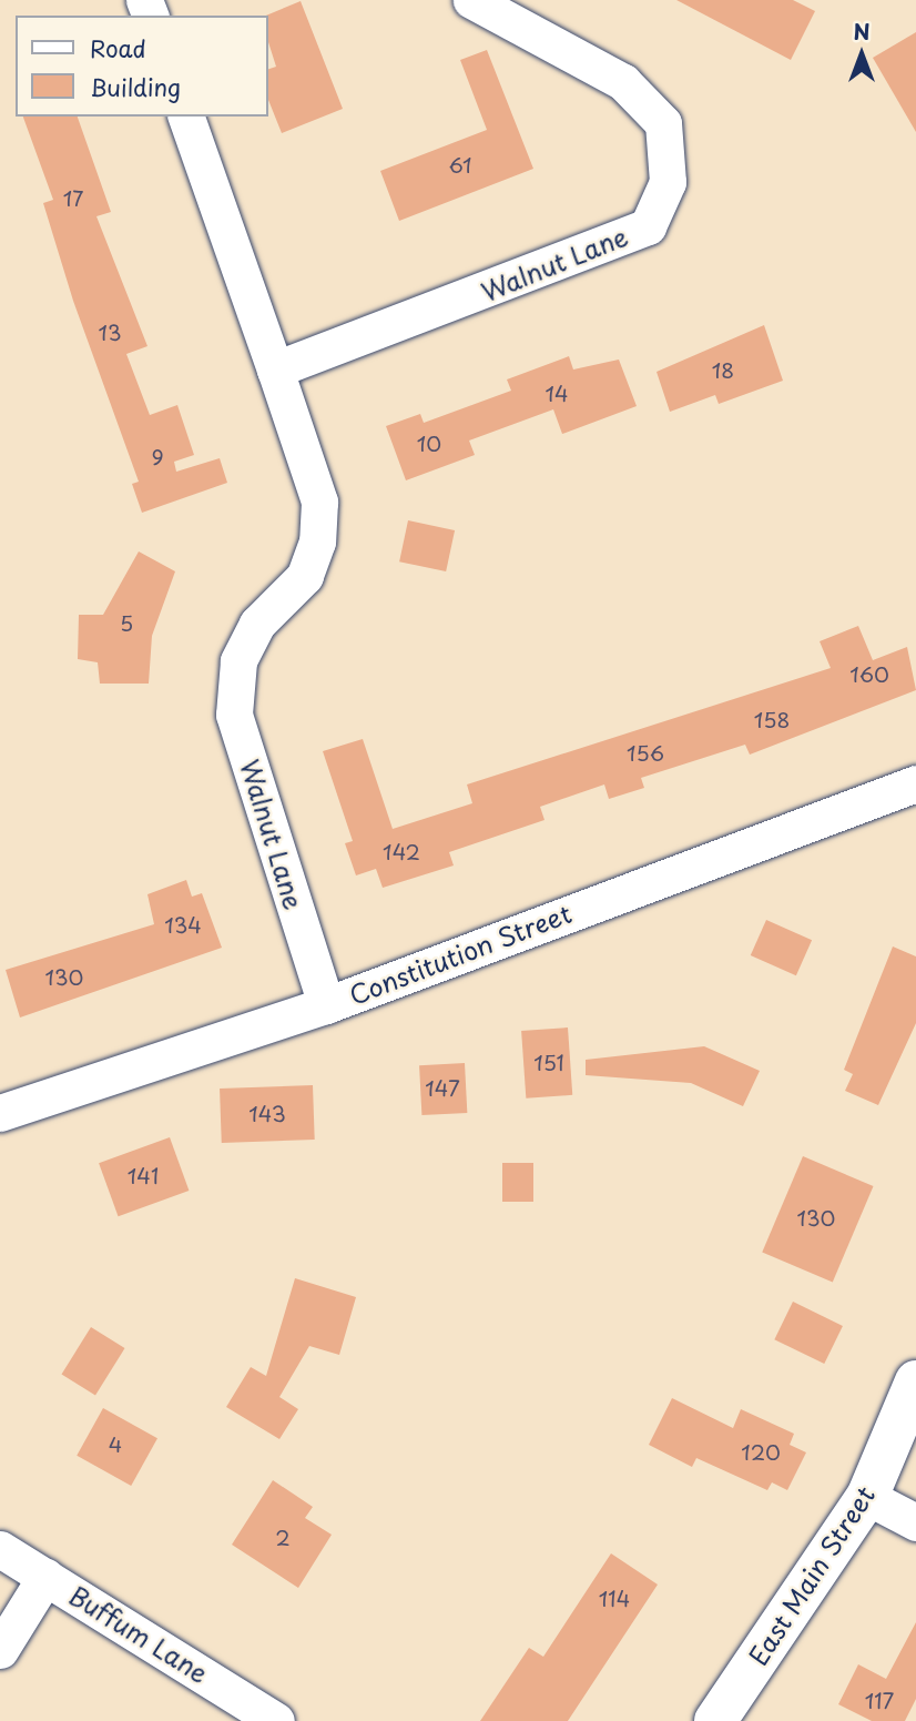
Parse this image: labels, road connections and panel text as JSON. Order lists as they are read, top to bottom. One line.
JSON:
{"streets":{"main road":["East Main Street"],"street":["Walnut Lane","Constitution Street","Buffum Lane"]},"crossings":[["Walnut Lane","Constitution Street"]],"house_numbers":["61","17","13","18","14","10","9","5","160","158","156","142","134","130","151","147","143","141","130","4","120","2","114","117"],"legend":["Road","Building"],"north":"top"}
